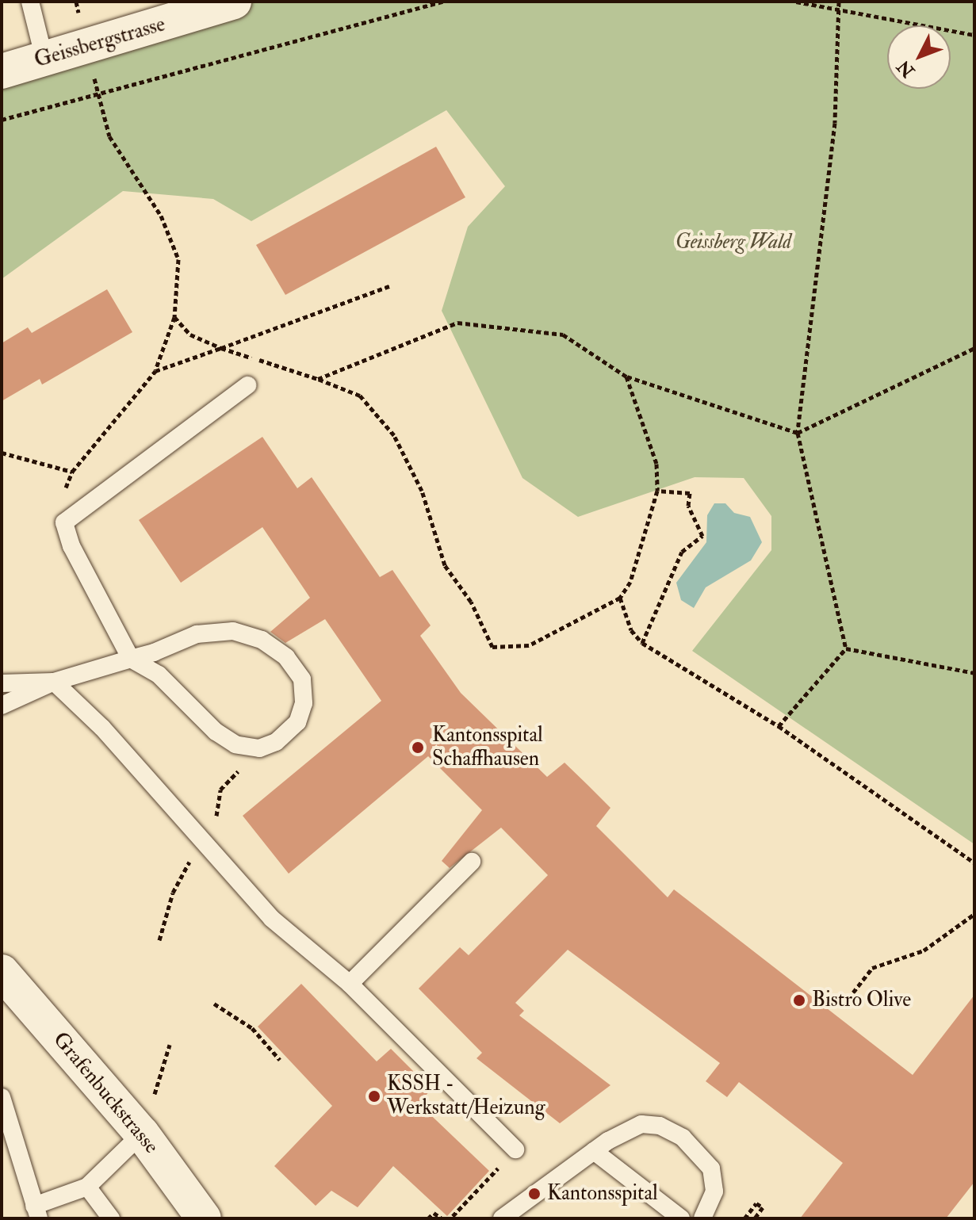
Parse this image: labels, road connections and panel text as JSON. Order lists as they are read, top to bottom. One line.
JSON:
{"streets":{"street":["Geissbergstrasse","Grafenbuckstrasse"]},"parks":["Geissberg Wald"],"places":["Kantonsspital Schaffhausen","Bistro Olive","KSSH - Werkstatt/Heizung","Kantonsspital"],"north":"bottom left"}
